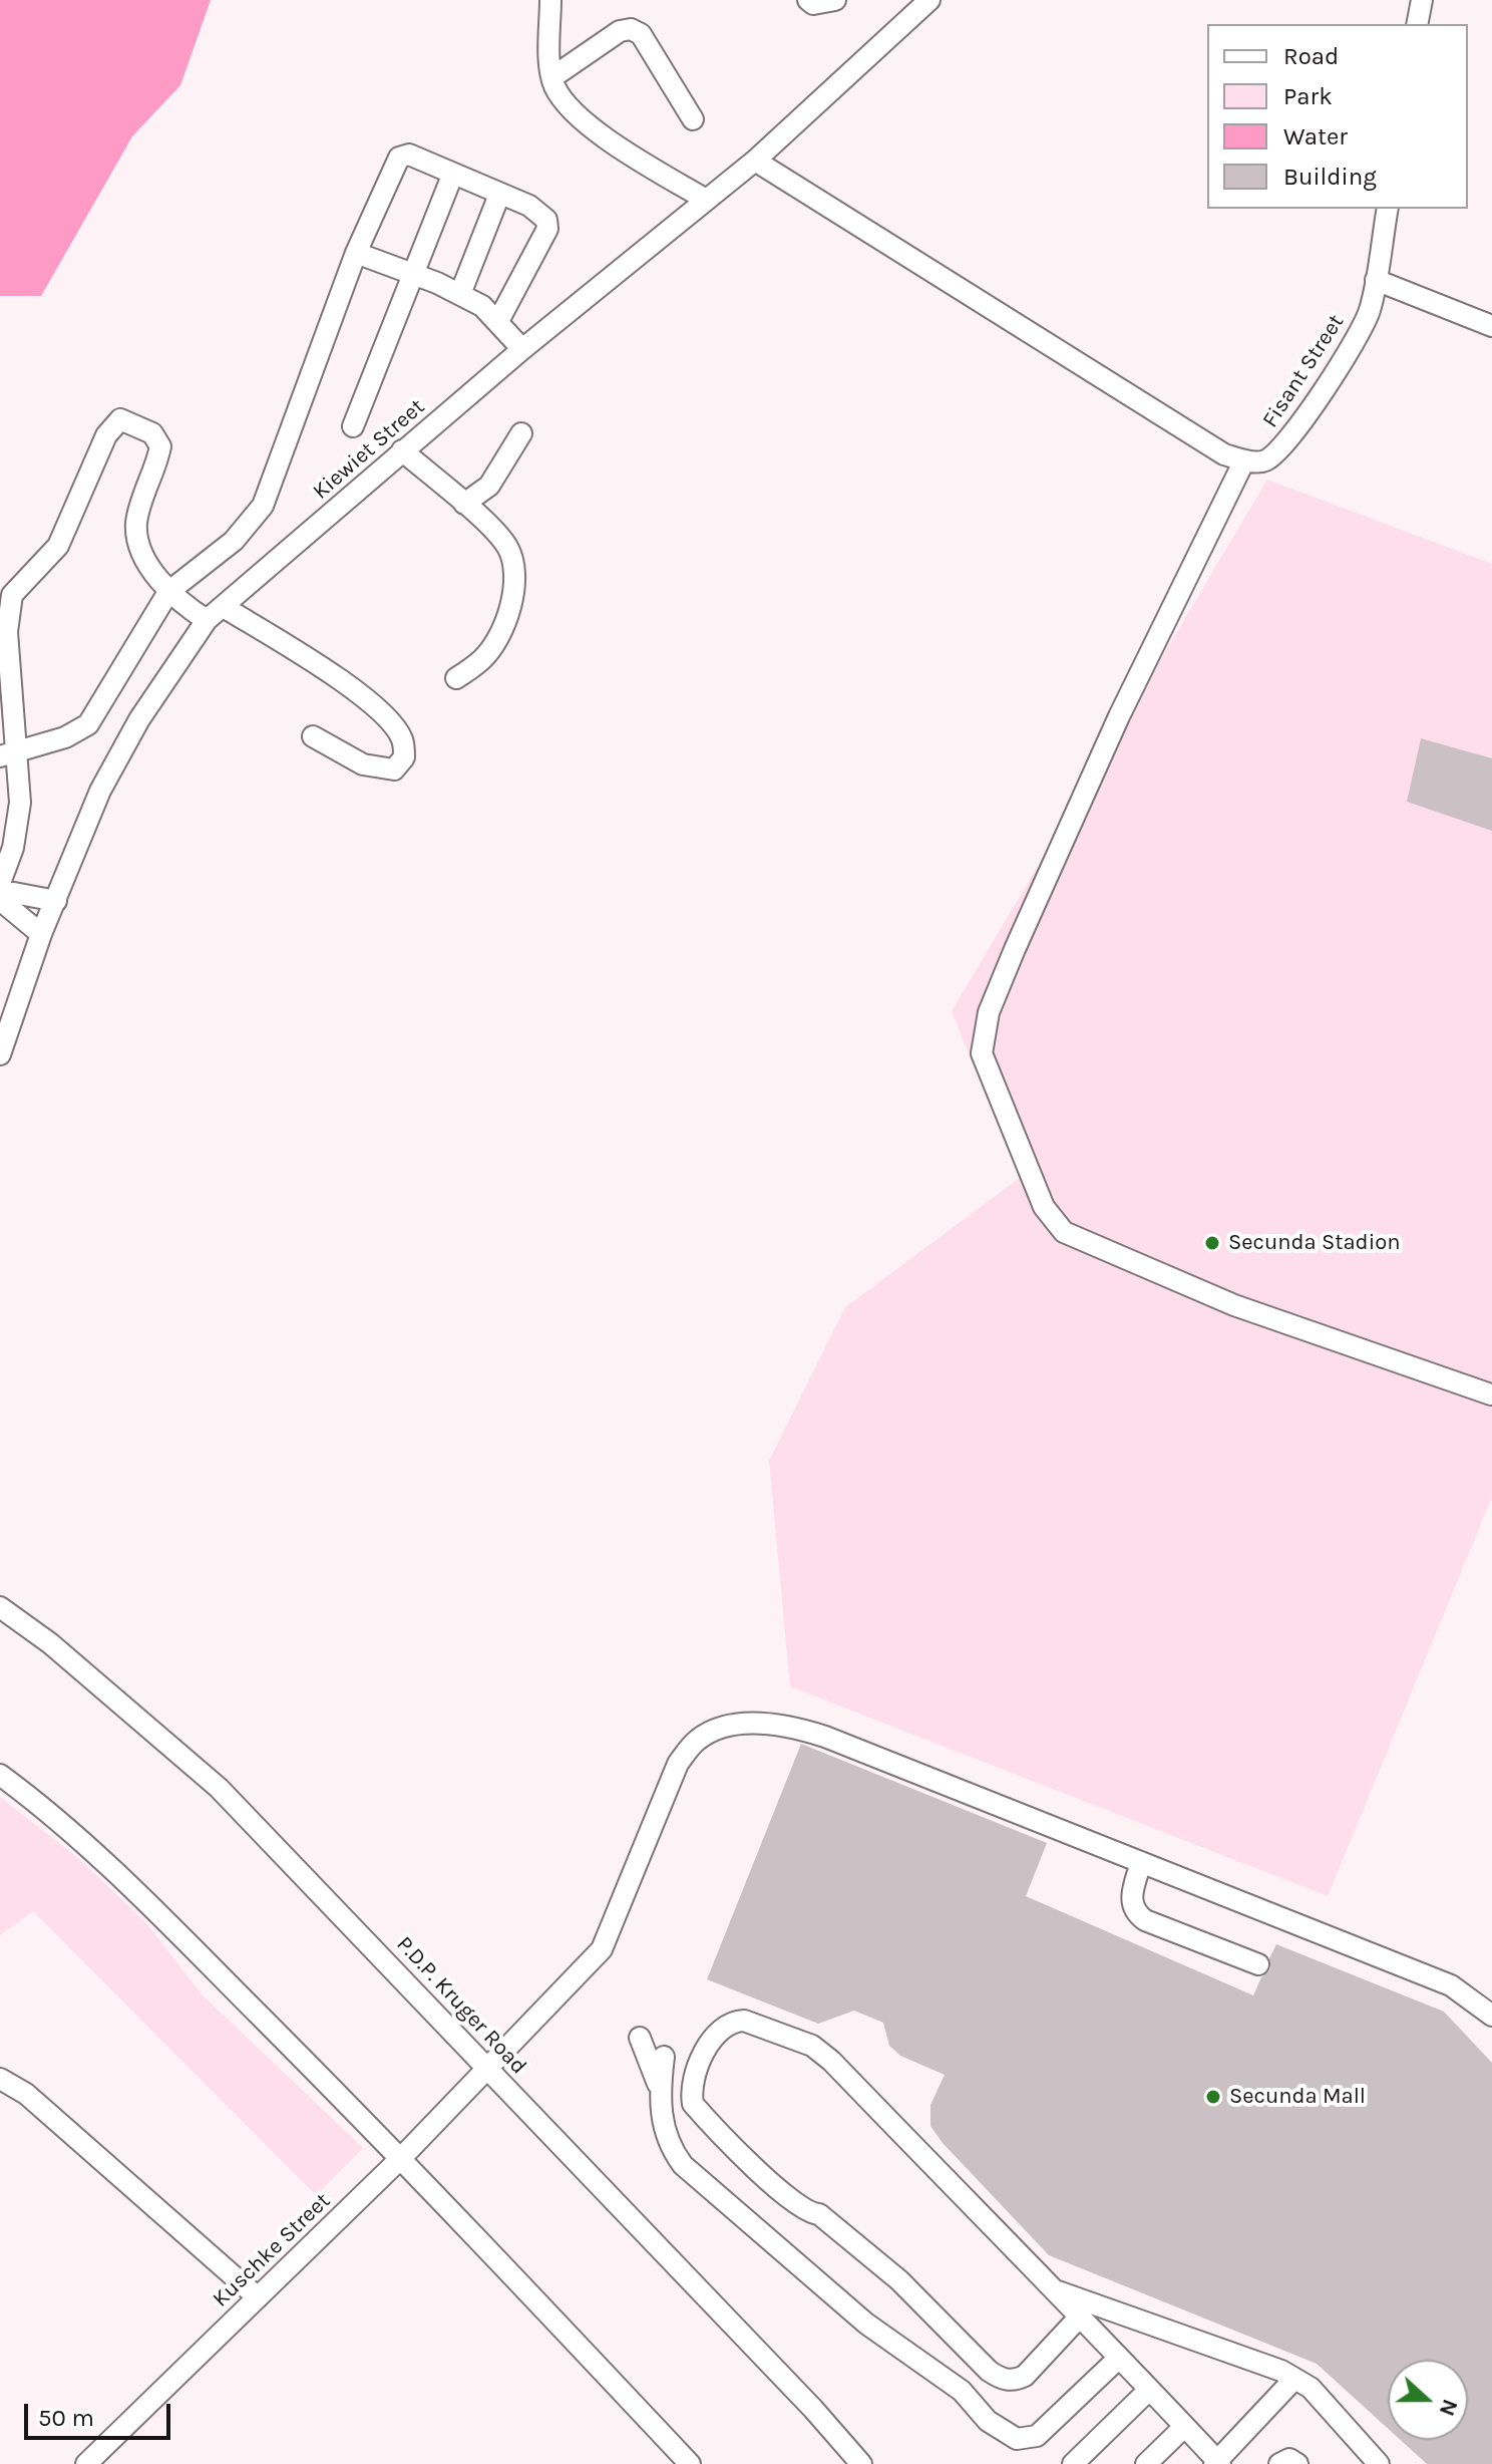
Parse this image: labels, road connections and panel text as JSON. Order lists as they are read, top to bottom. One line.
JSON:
{"streets":{"street":["Fisant Street","Kiewiet Street","P.D.P. Kruger Road","Kuschke Street"]},"crossings":[["P.D.P. Kruger Road","Kuschke Street"]],"places":["Secunda Stadion","Secunda Mall"],"legend":["Road","Park","Water","Building"],"scale_bar":"50 m","north":"right"}
